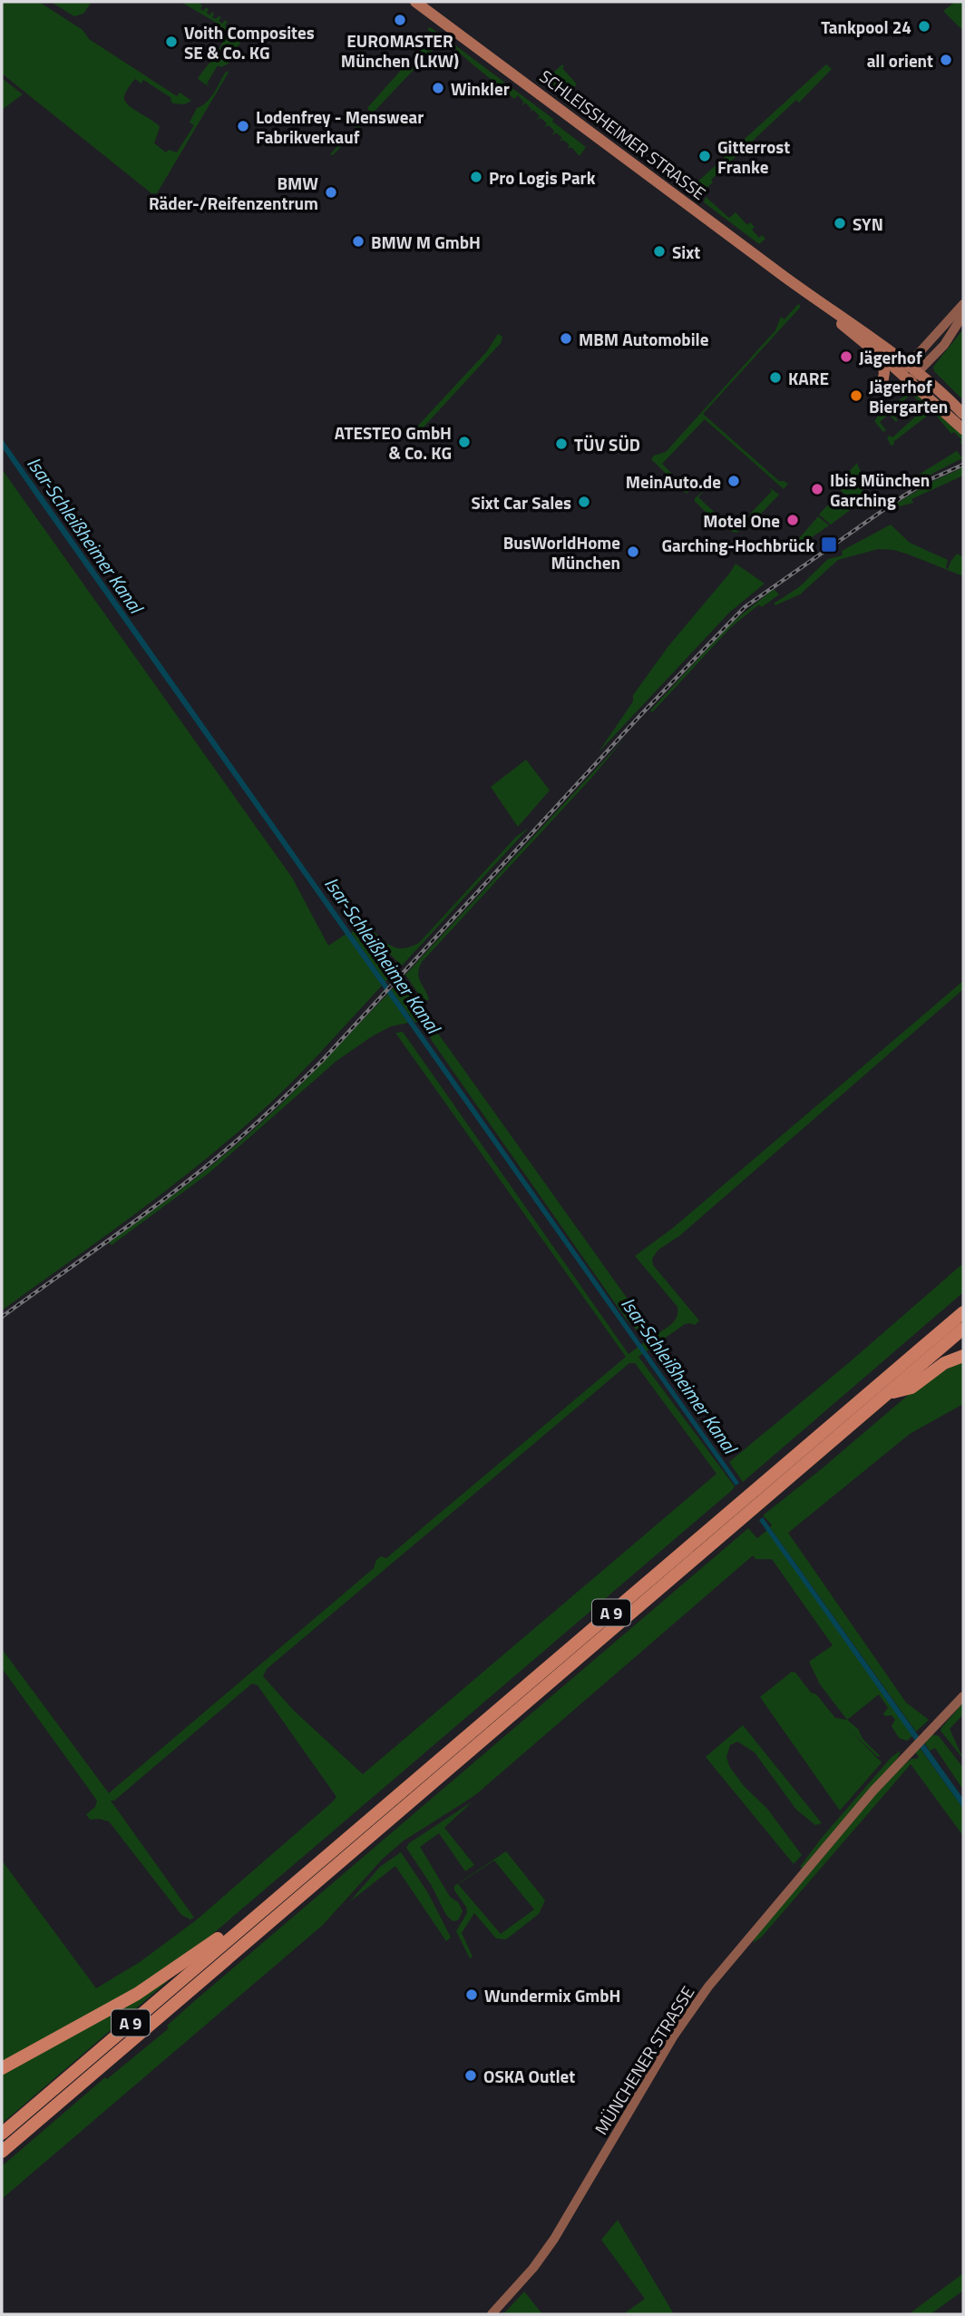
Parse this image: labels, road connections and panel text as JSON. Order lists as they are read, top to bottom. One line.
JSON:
{"streets":{"highway":["A 9"],"main road":["SCHLEISSHEIMER STRASSE","MÜNCHENER STRASSE"]},"water":["Isar-Schleißheimer Kanal"],"places":{"other":["EUROMASTER München (LKW)","Tankpool 24","Voith Composites SE & Co. KG","all orient","Winkler","Lodenfrey - Menswear Fabrikverkauf","Gitterrost Franke","Pro Logis Park","BMW Räder-/Reifenzentrum","SYN","BMW M GmbH","Sixt","MBM Automobile","Jägerhof","KARE","Jägerhof Biergarten","ATESTEO GmbH & Co. KG","TÜV SÜD","MeinAuto.de","Ibis München Garching","Sixt Car Sales","Motel One","BusWorldHome München","Wundermix GmbH","OSKA Outlet"],"transit":["Garching-Hochbrück"]}}
